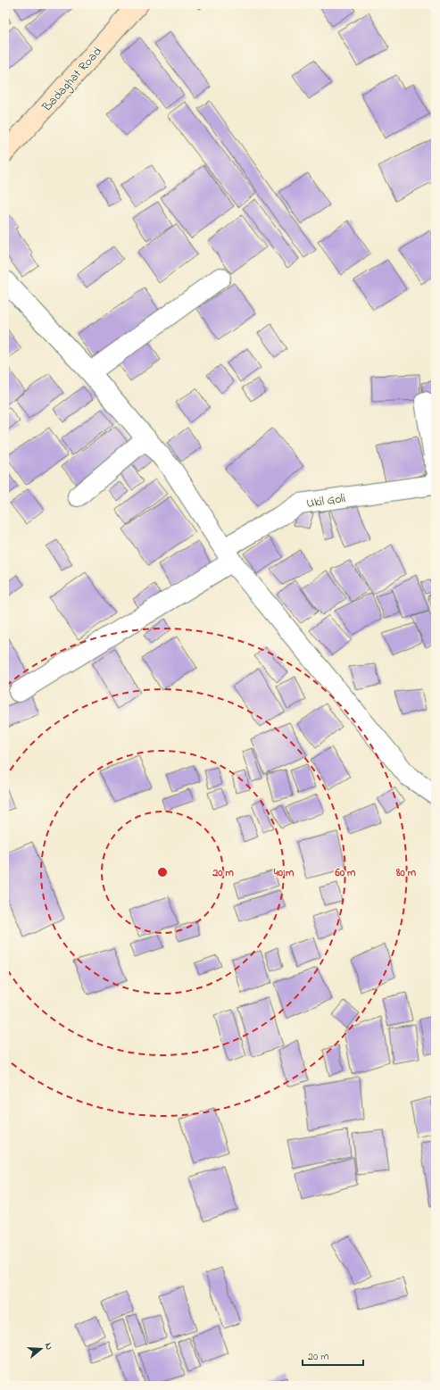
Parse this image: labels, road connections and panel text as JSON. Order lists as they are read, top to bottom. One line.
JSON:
{"streets":{"main road":["Badaghat Road"],"street":["Ukil Goli"]},"scale_bar":"20 m","north":"right","rings":["20 m","40 m","60 m","80 m"]}
